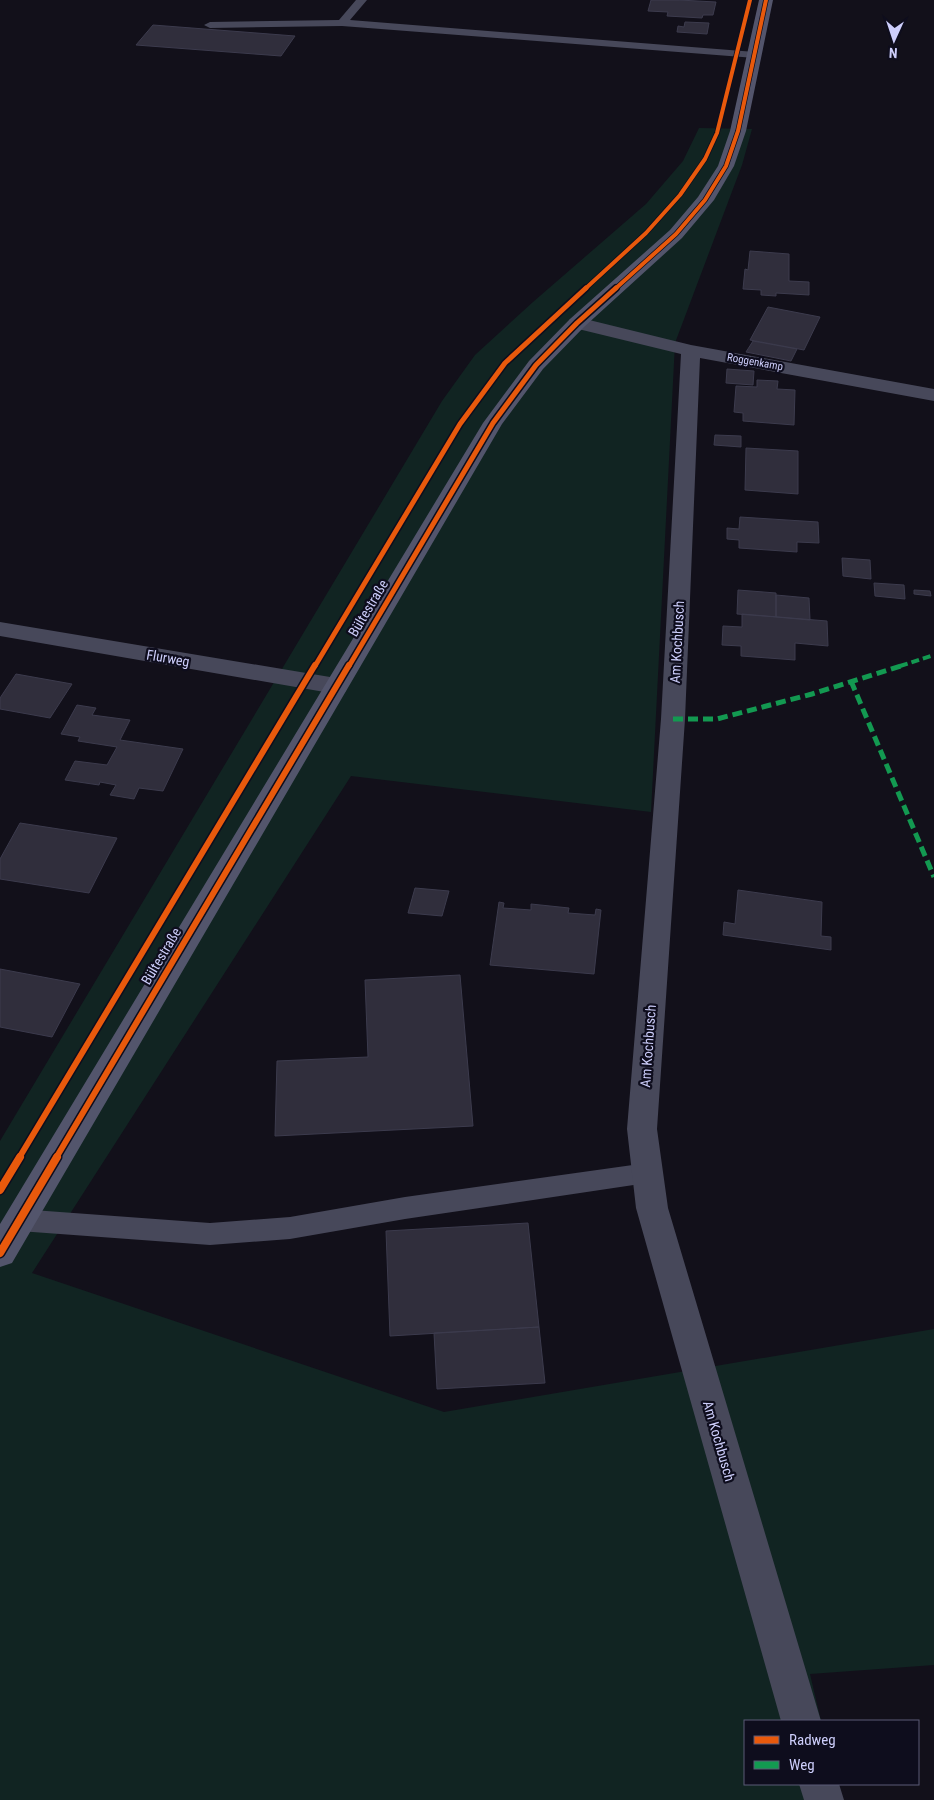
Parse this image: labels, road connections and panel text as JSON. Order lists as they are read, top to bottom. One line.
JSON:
{"streets":{"street":["Roggenkamp","Bültestraße","Am Kochbusch","Flurweg"]},"crossings":[["Roggenkamp","Bültestraße"],["Roggenkamp","Am Kochbusch"],["Bültestraße","Flurweg"]],"legend":["Radweg","Weg"],"north":"bottom"}
